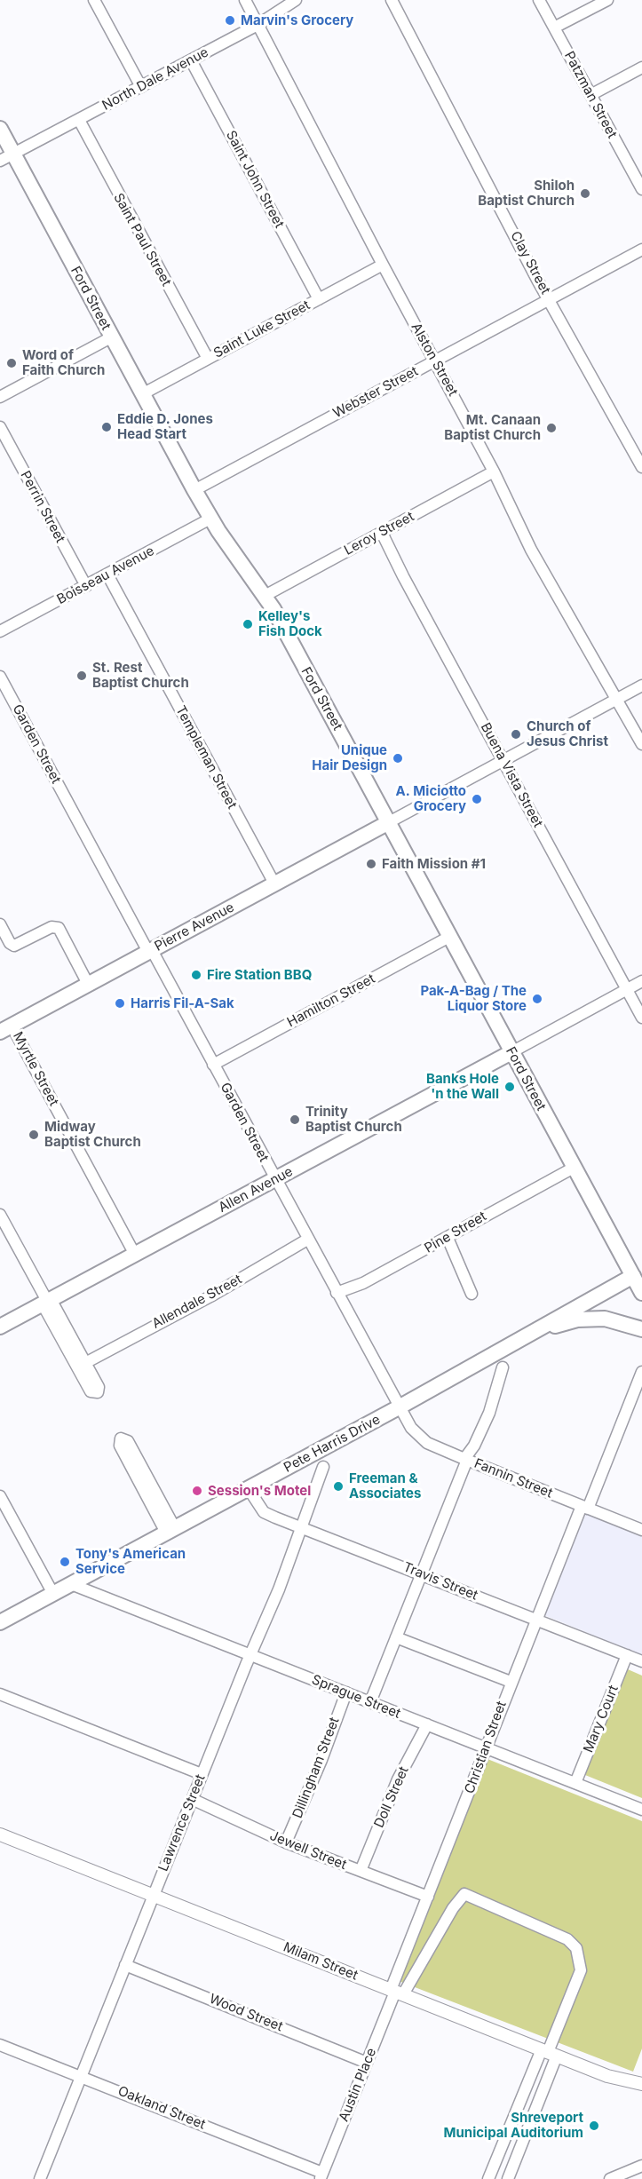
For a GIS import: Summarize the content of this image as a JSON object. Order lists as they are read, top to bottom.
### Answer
{
  "streets": {
    "main road": [
      "Ford Street",
      "Pierre Avenue",
      "Allen Avenue",
      "Pete Harris Drive"
    ],
    "street": [
      "North Dale Avenue",
      "Patzman Street",
      "Saint John Street",
      "Saint Paul Street",
      "Clay Street",
      "Saint Luke Street",
      "Alston Street",
      "Webster Street",
      "Perrin Street",
      "Leroy Street",
      "Boisseau Avenue",
      "Garden Street",
      "Templeman Street",
      "Buena Vista Street",
      "Hamilton Street",
      "Myrtle Street",
      "Pine Street",
      "Allendale Street",
      "Fannin Street",
      "Travis Street",
      "Sprague Street",
      "Mary Court",
      "Christian Street",
      "Dillingham Street",
      "Doll Street",
      "Lawrence Street",
      "Jewell Street",
      "Milam Street",
      "Wood Street",
      "Austin Place",
      "Oakland Street"
    ]
  },
  "crossings": [
    ["North Dale Avenue", "Saint John Street"],
    ["North Dale Avenue", "Saint Paul Street"],
    ["North Dale Avenue", "Ford Street"],
    ["North Dale Avenue", "Alston Street"],
    ["Saint John Street", "Saint Luke Street"],
    ["Saint Paul Street", "Saint Luke Street"],
    ["Clay Street", "Webster Street"],
    ["Ford Street", "Saint Luke Street"],
    ["Ford Street", "Webster Street"],
    ["Ford Street", "Leroy Street"],
    ["Ford Street", "Boisseau Avenue"],
    ["Ford Street", "Pierre Avenue"],
    ["Ford Street", "Hamilton Street"],
    ["Ford Street", "Allen Avenue"],
    ["Ford Street", "Pine Street"],
    ["Ford Street", "Pete Harris Drive"],
    ["Saint Luke Street", "Alston Street"],
    ["Alston Street", "Webster Street"],
    ["Alston Street", "Leroy Street"],
    ["Perrin Street", "Boisseau Avenue"],
    ["Leroy Street", "Buena Vista Street"],
    ["Boisseau Avenue", "Templeman Street"],
    ["Garden Street", "Pierre Avenue"],
    ["Garden Street", "Hamilton Street"],
    ["Garden Street", "Allen Avenue"],
    ["Garden Street", "Pine Street"],
    ["Garden Street", "Allendale Street"],
    ["Garden Street", "Pete Harris Drive"],
    ["Garden Street", "Fannin Street"],
    ["Templeman Street", "Pierre Avenue"],
    ["Pierre Avenue", "Myrtle Street"],
    ["Myrtle Street", "Allen Avenue"],
    ["Pete Harris Drive", "Fannin Street"],
    ["Pete Harris Drive", "Travis Street"],
    ["Pete Harris Drive", "Sprague Street"],
    ["Fannin Street", "Christian Street"],
    ["Travis Street", "Mary Court"],
    ["Travis Street", "Christian Street"],
    ["Travis Street", "Lawrence Street"],
    ["Sprague Street", "Mary Court"],
    ["Sprague Street", "Christian Street"],
    ["Sprague Street", "Dillingham Street"],
    ["Sprague Street", "Doll Street"],
    ["Sprague Street", "Lawrence Street"],
    ["Christian Street", "Jewell Street"],
    ["Christian Street", "Milam Street"],
    ["Christian Street", "Austin Place"],
    ["Dillingham Street", "Jewell Street"],
    ["Doll Street", "Jewell Street"],
    ["Lawrence Street", "Jewell Street"],
    ["Lawrence Street", "Milam Street"],
    ["Lawrence Street", "Wood Street"],
    ["Lawrence Street", "Oakland Street"],
    ["Milam Street", "Austin Place"],
    ["Wood Street", "Austin Place"],
    ["Austin Place", "Oakland Street"]
  ],
  "places": [
    "Marvin's Grocery",
    "Shiloh Baptist Church",
    "Word of Faith Church",
    "Eddie D. Jones Head Start",
    "Mt. Canaan Baptist Church",
    "Kelley's Fish Dock",
    "St. Rest Baptist Church",
    "Church of Jesus Christ",
    "Unique Hair Design",
    "A. Miciotto Grocery",
    "Faith Mission #1",
    "Fire Station BBQ",
    "Pak-A-Bag / The Liquor Store",
    "Harris Fil-A-Sak",
    "Banks Hole 'n the Wall",
    "Trinity Baptist Church",
    "Midway Baptist Church",
    "Freeman & Associates",
    "Session's Motel",
    "Tony's American Service",
    "Shreveport Municipal Auditorium"
  ]
}
